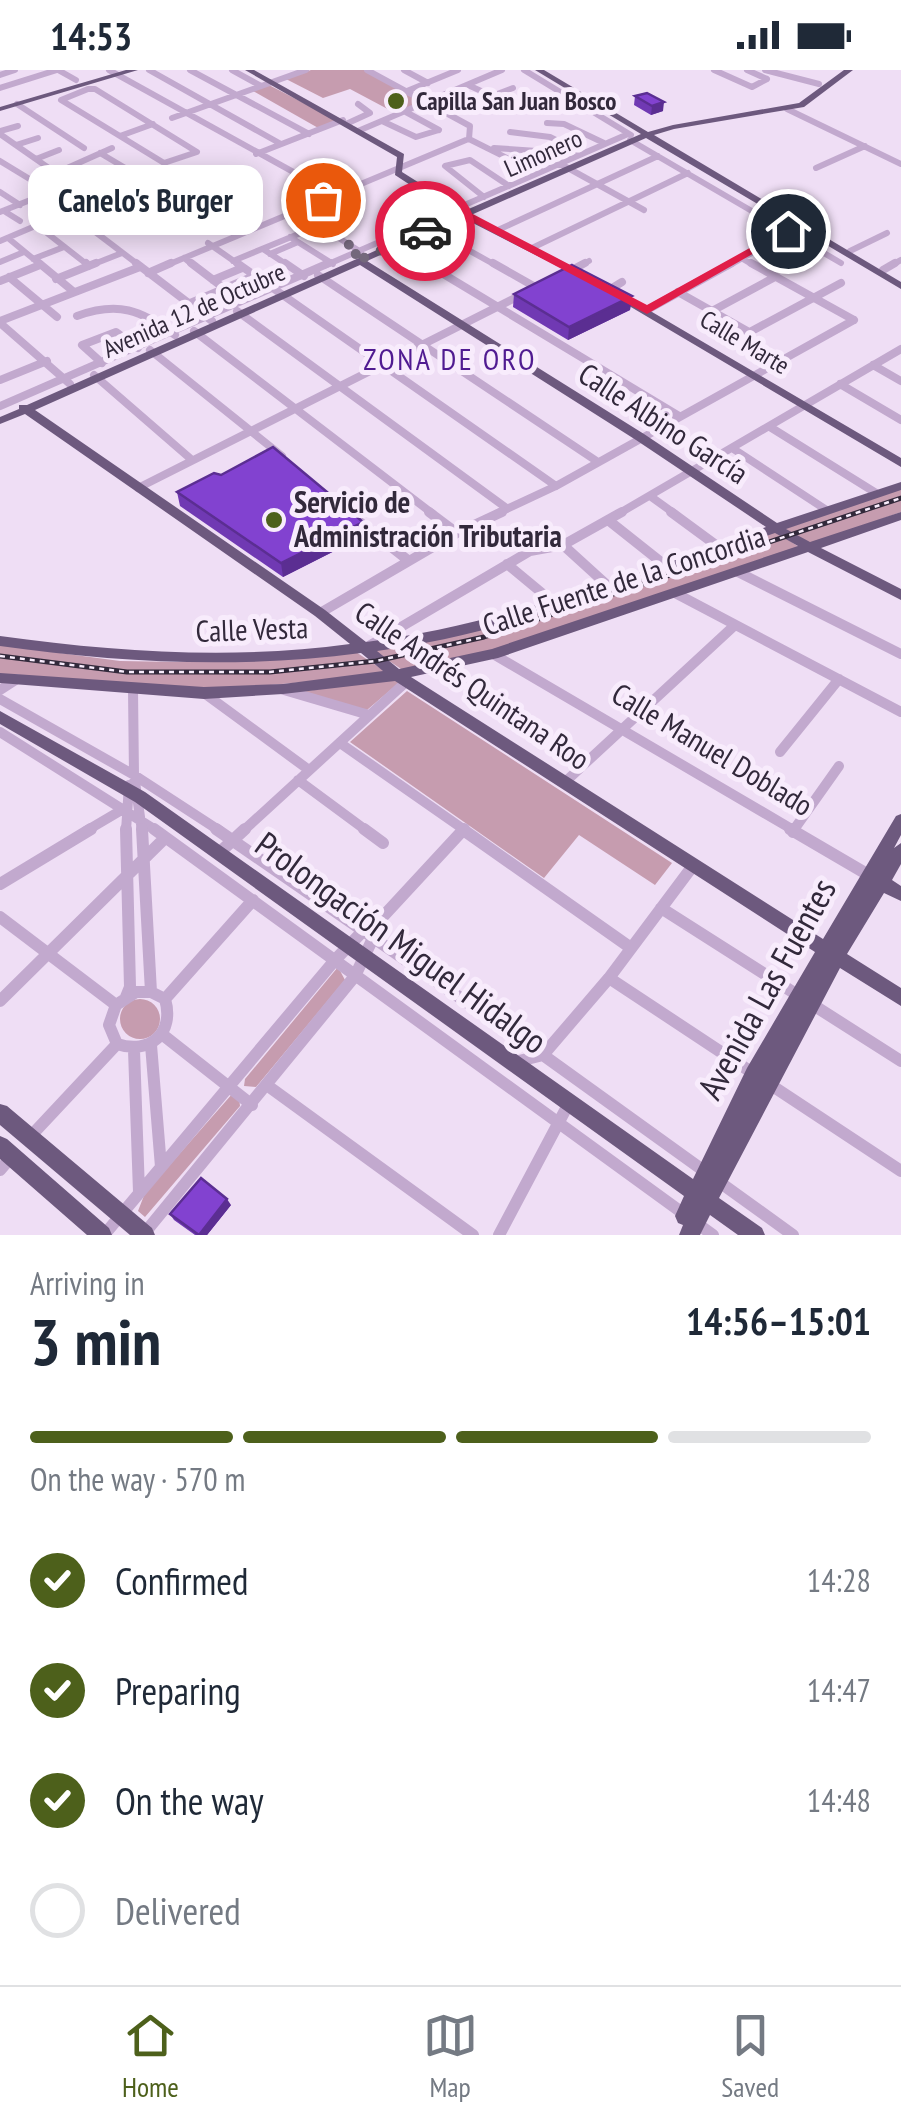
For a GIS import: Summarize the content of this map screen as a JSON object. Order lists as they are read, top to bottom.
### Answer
{
  "streets": {
    "main road": [
      "Avenida 12 de Octubre",
      "Calle Marte",
      "Calle Albino García",
      "Calle Fuente de la Concordia",
      "Calle Vesta",
      "Calle Andrés Quintana Roo",
      "Calle Manuel Doblado",
      "Prolongación Miguel Hidalgo",
      "Avenida Las Fuentes"
    ]
  },
  "crossings": [
    ["Avenida 12 de Octubre", "Calle Marte"],
    ["Avenida 12 de Octubre", "Calle Albino García"],
    ["Avenida 12 de Octubre", "Calle Andrés Quintana Roo"],
    ["Calle Albino García", "Calle Fuente de la Concordia"],
    ["Calle Albino García", "Calle Vesta"],
    ["Calle Fuente de la Concordia", "Calle Andrés Quintana Roo"],
    ["Calle Fuente de la Concordia", "Calle Manuel Doblado"],
    ["Calle Vesta", "Calle Andrés Quintana Roo"],
    ["Calle Andrés Quintana Roo", "Avenida Las Fuentes"],
    ["Calle Manuel Doblado", "Avenida Las Fuentes"],
    ["Prolongación Miguel Hidalgo", "Avenida Las Fuentes"]
  ],
  "districts": ["ZONA DE ORO"],
  "places": ["Capilla San Juan Bosco", "Canelo's Burger", "Servicio de Administración Tributaria"],
  "page": {
    "status": "14:53",
    "bubble": "Canelo's Burger",
    "heading": ["3 min", "Arriving in", "14:56–15:01"],
    "bar": "On the way · 570 m",
    "list": [
      ["Confirmed", "14:28"],
      ["Preparing", "14:47"],
      ["On the way", "14:48"],
      "Delivered"
    ],
    "tabs": ["Home", "Map", "Saved"]
  }
}
